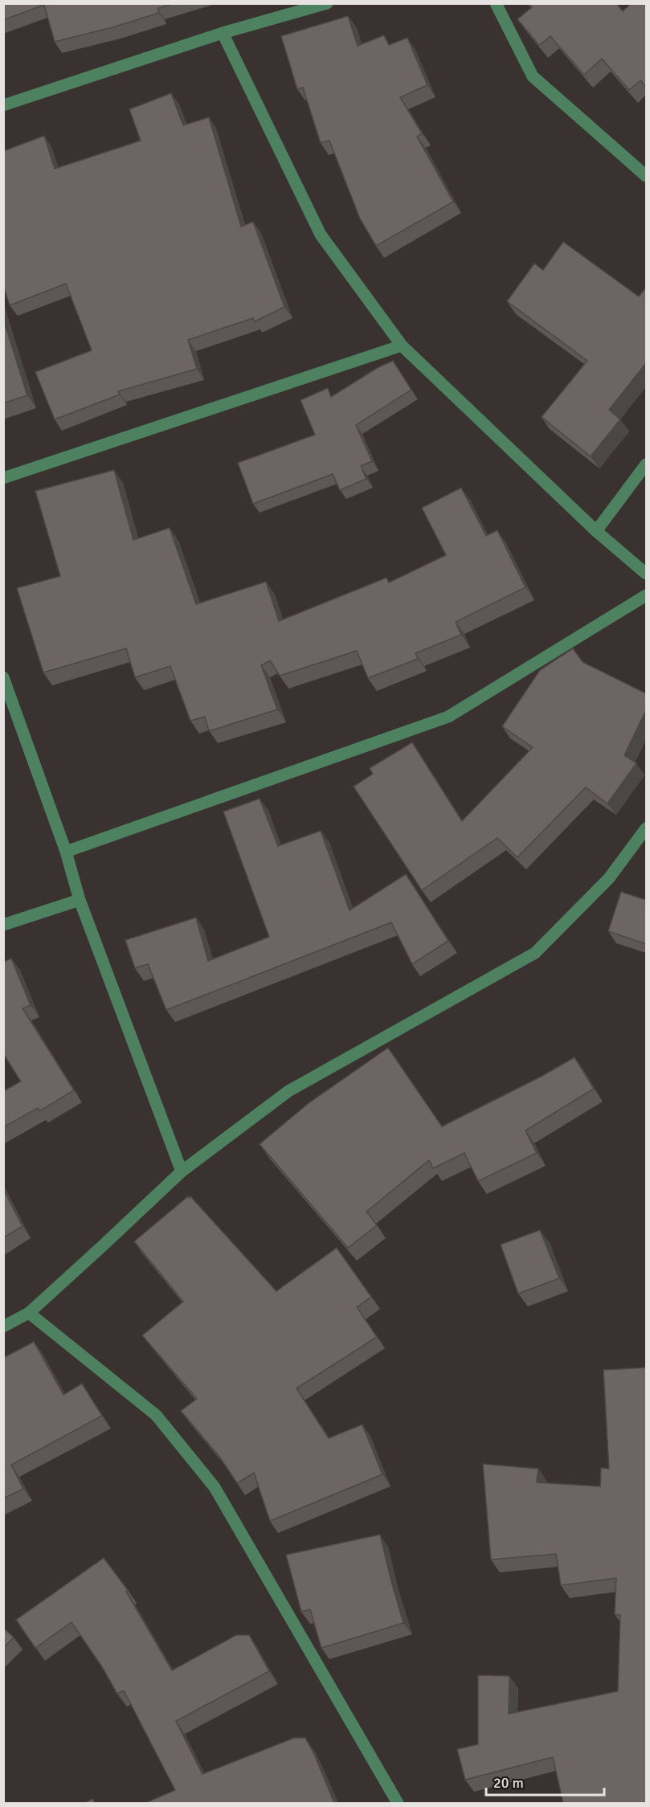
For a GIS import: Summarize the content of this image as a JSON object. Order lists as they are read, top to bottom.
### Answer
{
  "scale_bar": "20 m"
}
